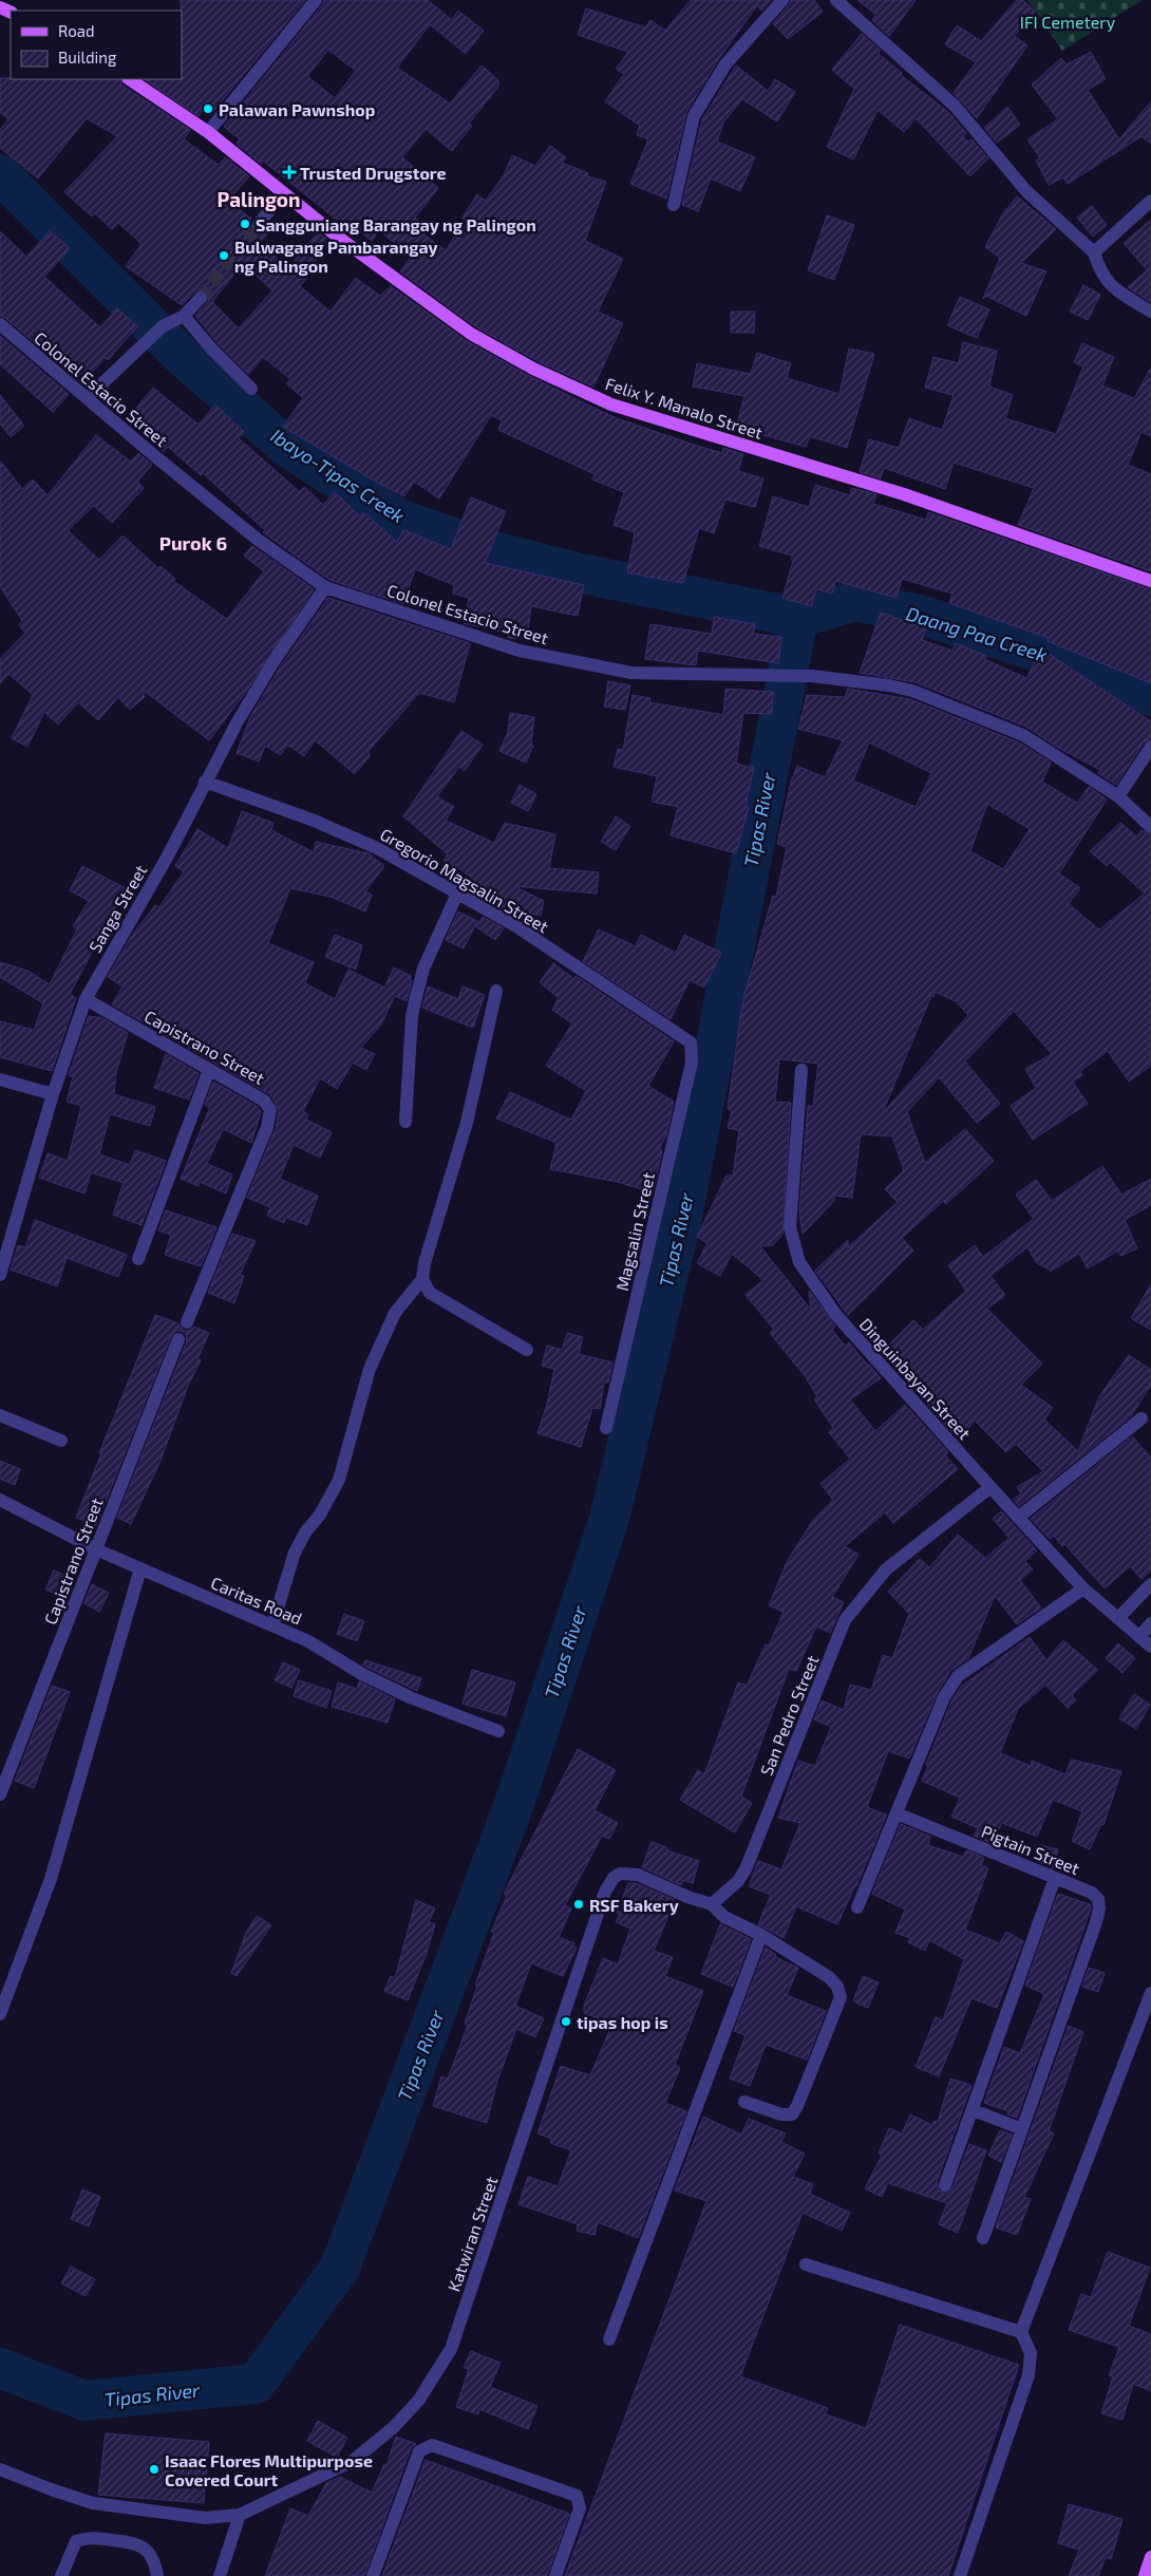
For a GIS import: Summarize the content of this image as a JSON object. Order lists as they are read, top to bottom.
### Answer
{
  "streets": {
    "main road": ["Felix Y. Manalo Street"],
    "street": [
      "Colonel Estacio Street",
      "Gregorio Magsalin Street",
      "Sanga Street",
      "Capistrano Street",
      "Magsalin Street",
      "Dinguinbayan Street",
      "Caritas Road",
      "San Pedro Street",
      "Pigtain Street",
      "Katwiran Street"
    ]
  },
  "crossings": [
    ["Colonel Estacio Street", "Sanga Street"],
    ["Gregorio Magsalin Street", "Sanga Street"],
    ["Gregorio Magsalin Street", "Magsalin Street"],
    ["Sanga Street", "Capistrano Street"],
    ["Capistrano Street", "Caritas Road"],
    ["Dinguinbayan Street", "San Pedro Street"],
    ["San Pedro Street", "Katwiran Street"]
  ],
  "districts": ["Palingon", "Purok 6"],
  "water": ["Ibayo-Tipas Creek", "Daang Paa Creek", "Tipas River"],
  "parks": ["IFI Cemetery"],
  "places": {
    "other": [
      "Palawan Pawnshop",
      "Sangguniang Barangay ng Palingon",
      "Bulwagang Pambarangay ng Palingon",
      "RSF Bakery",
      "tipas hop is",
      "Isaac Flores Multipurpose Covered Court"
    ],
    "health": ["Trusted Drugstore"]
  },
  "legend": ["Road", "Building"]
}
